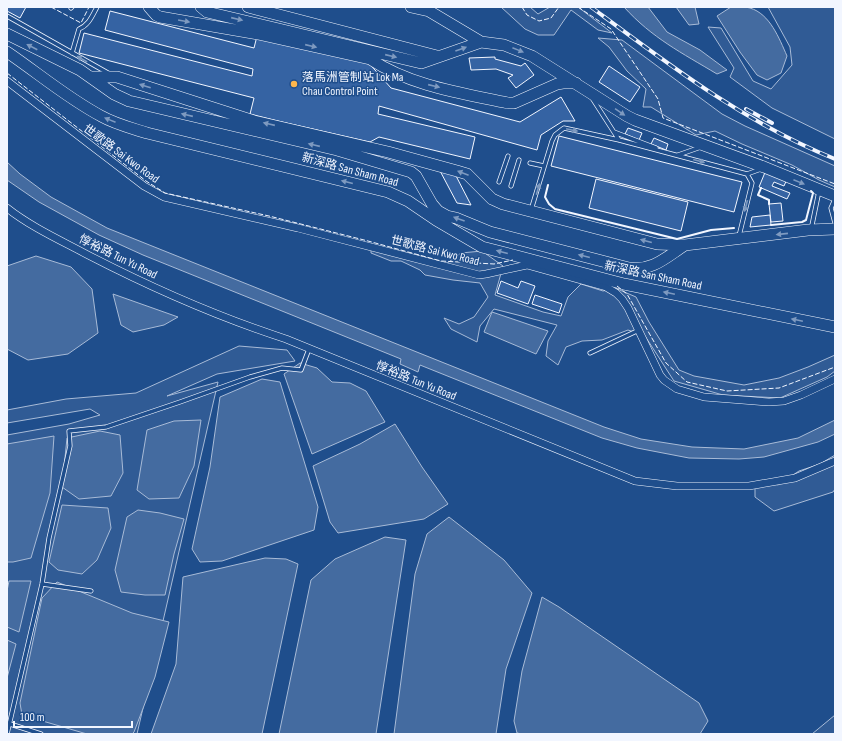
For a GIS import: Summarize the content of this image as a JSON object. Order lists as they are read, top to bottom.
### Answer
{
  "streets": {
    "main road": ["新深路 San Sham Road"],
    "street": ["世歌路 Sai Kwo Road", "惇裕路 Tun Yu Road"]
  },
  "places": ["落馬洲管制站 Lok Ma Chau Control Point"],
  "scale_bar": "100 m"
}
